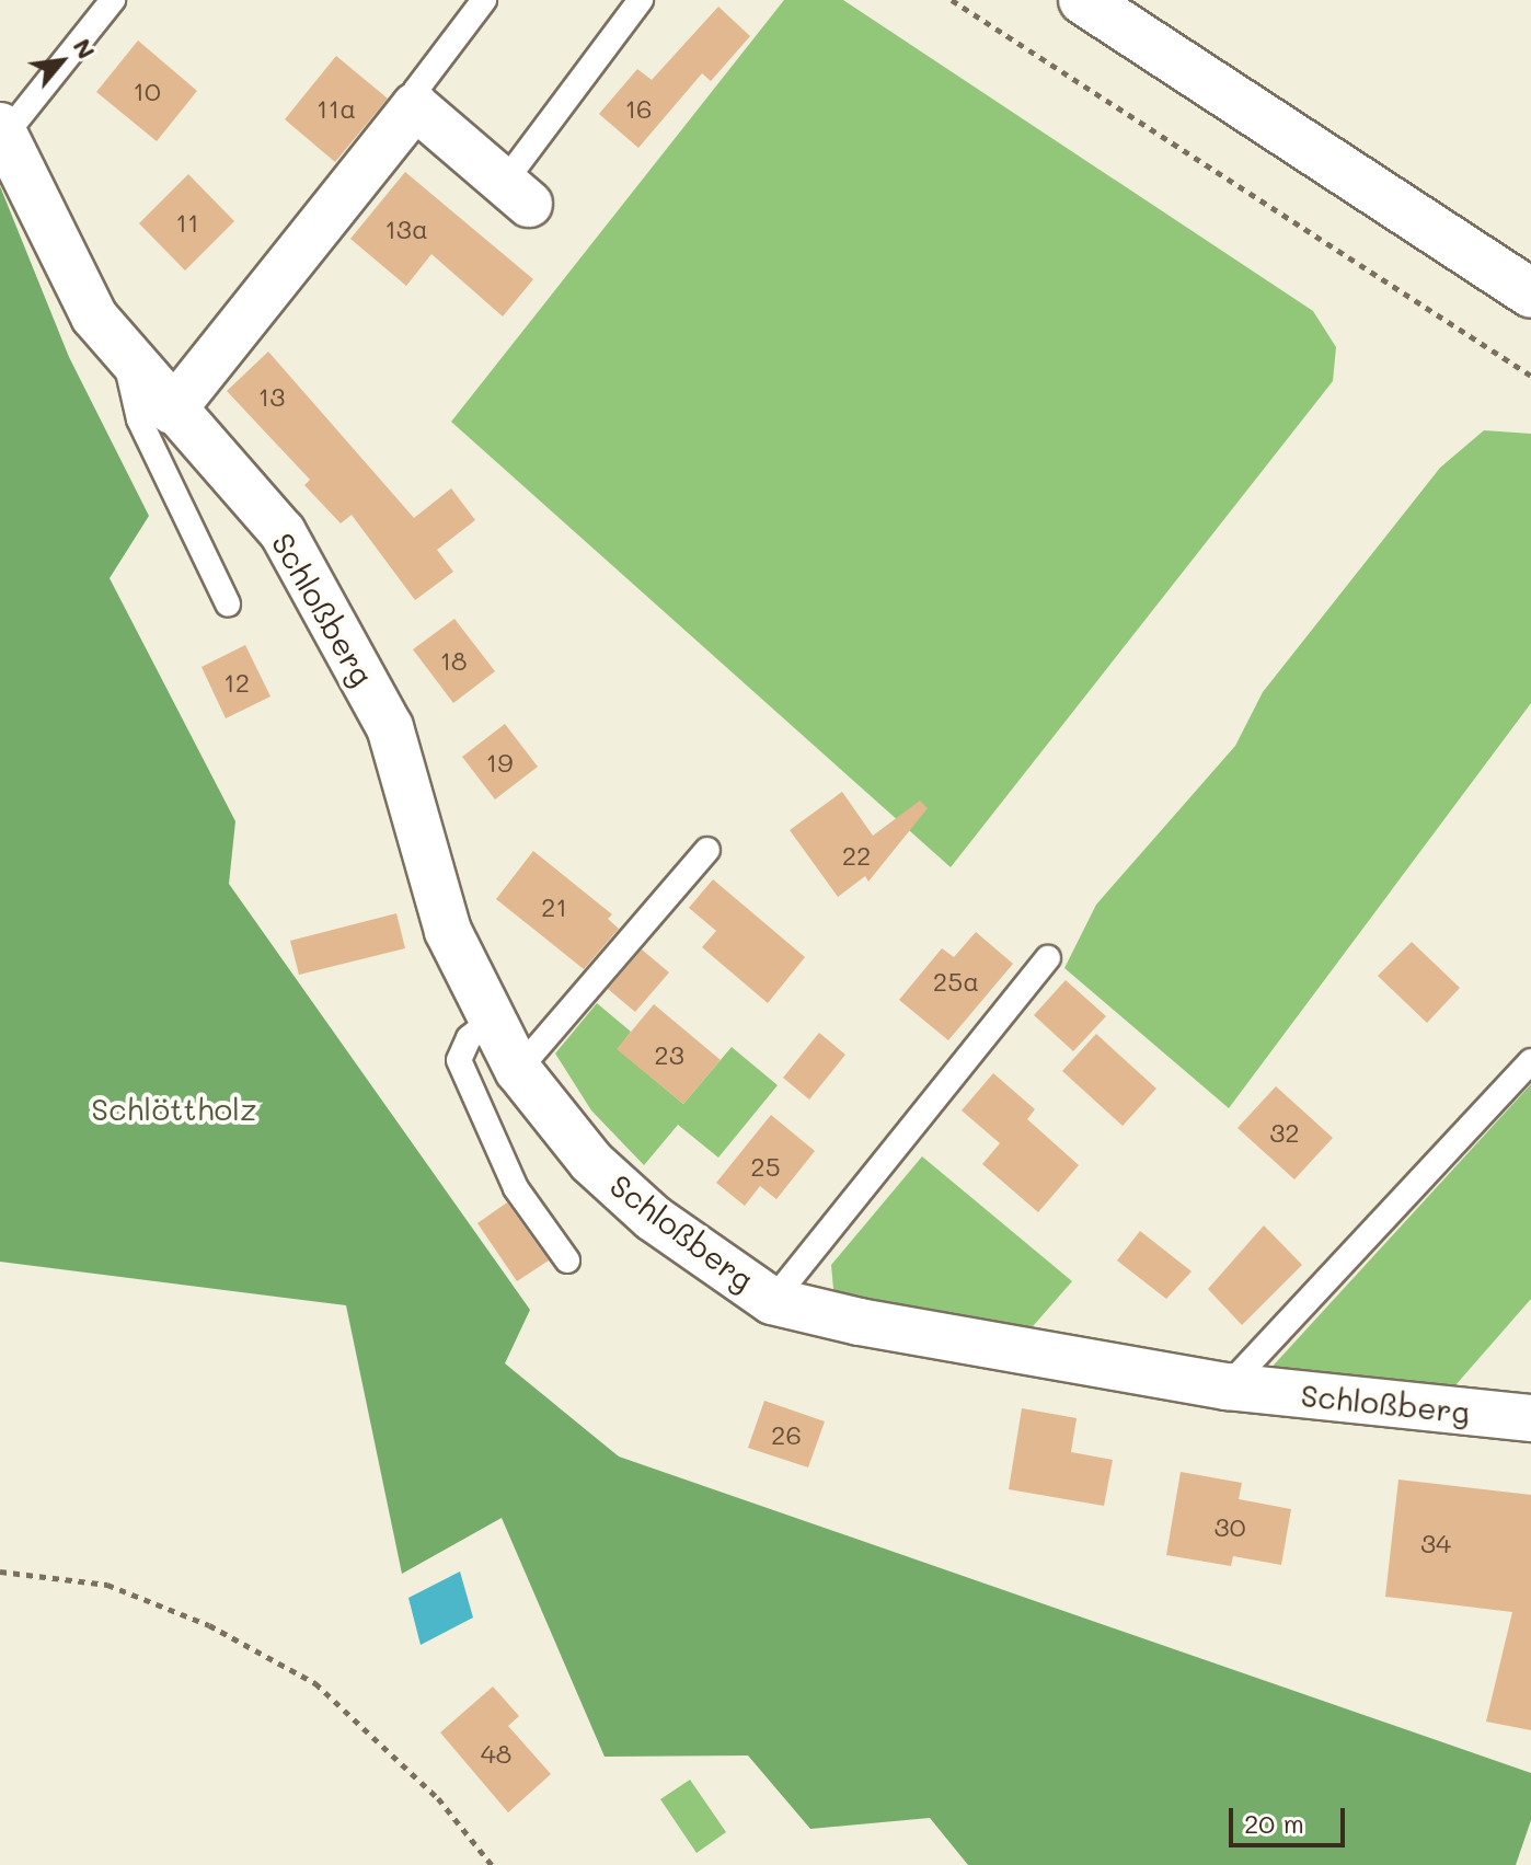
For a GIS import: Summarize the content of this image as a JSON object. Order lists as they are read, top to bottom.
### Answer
{
  "streets": {
    "street": ["Schloßberg"]
  },
  "parks": ["Schlöttholz"],
  "house_numbers": [
    "10",
    "11a",
    "16",
    "11",
    "13a",
    "13",
    "18",
    "12",
    "19",
    "22",
    "21",
    "25a",
    "23",
    "32",
    "25",
    "26",
    "30",
    "34",
    "48"
  ],
  "scale_bar": "20 m",
  "north": "top right"
}
